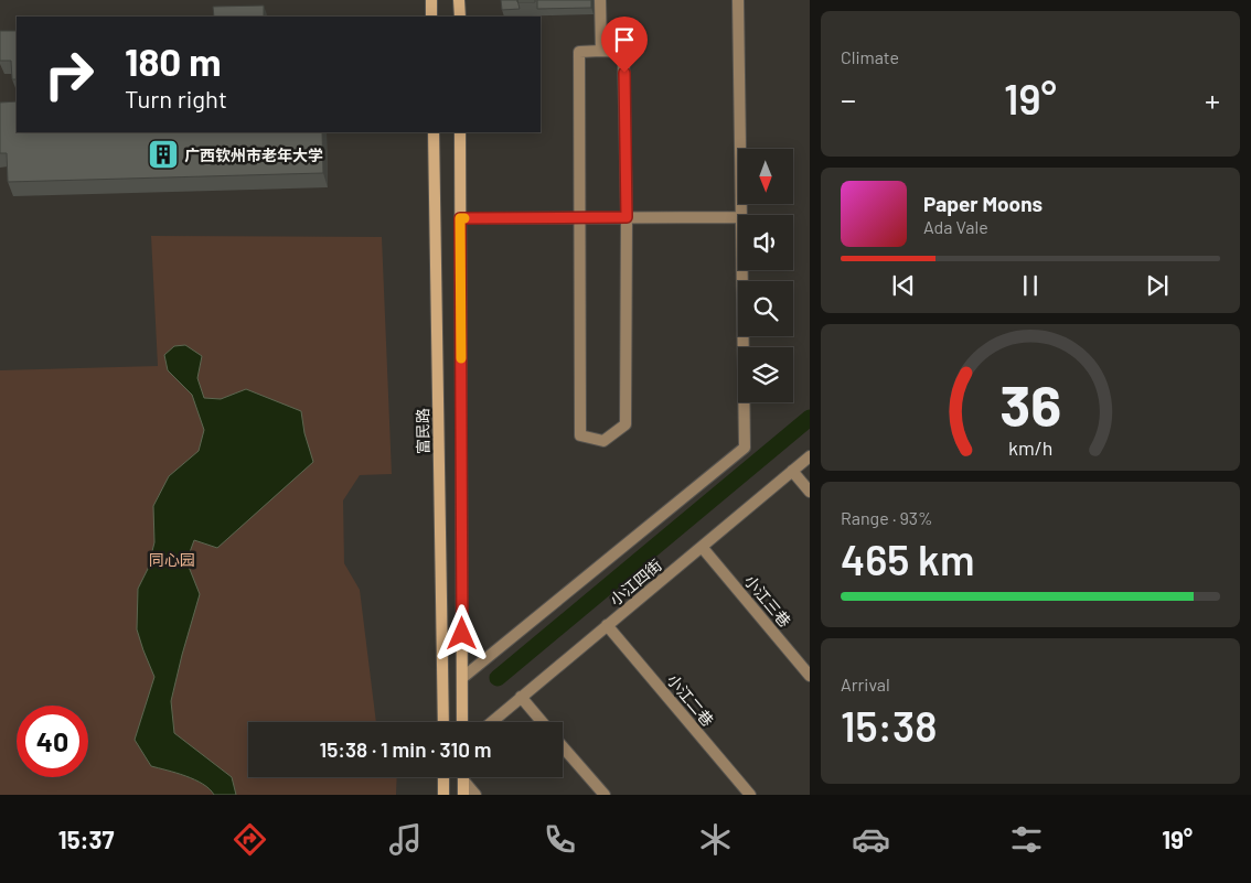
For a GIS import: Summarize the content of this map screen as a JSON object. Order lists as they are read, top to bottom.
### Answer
{
  "streets": {
    "street": [
      "富民路",
      "小江四街",
      "小江三巷",
      "小江二巷"
    ]
  },
  "crossings": [
    ["小江四街", "小江三巷"],
    ["小江四街", "小江二巷"]
  ],
  "parks": ["同心园"],
  "places": {
    "building": ["广西钦州市老年大学"]
  },
  "north": "bottom",
  "page": {
    "tile": [
      "Climate",
      ["Range · 93%", "465 km"],
      ["Arrival", "15:38"]
    ],
    "turn": ["180 m", "Turn right"],
    "heat": ["−", "19°", "+"],
    "song": ["Paper Moons", "Ada Vale"],
    "limit": "40",
    "trip": "15:38 · 1 min · 310 m",
    "tabs": ["15:37", "19°"],
    "gauge": ["36", "km/h"]
  }
}
